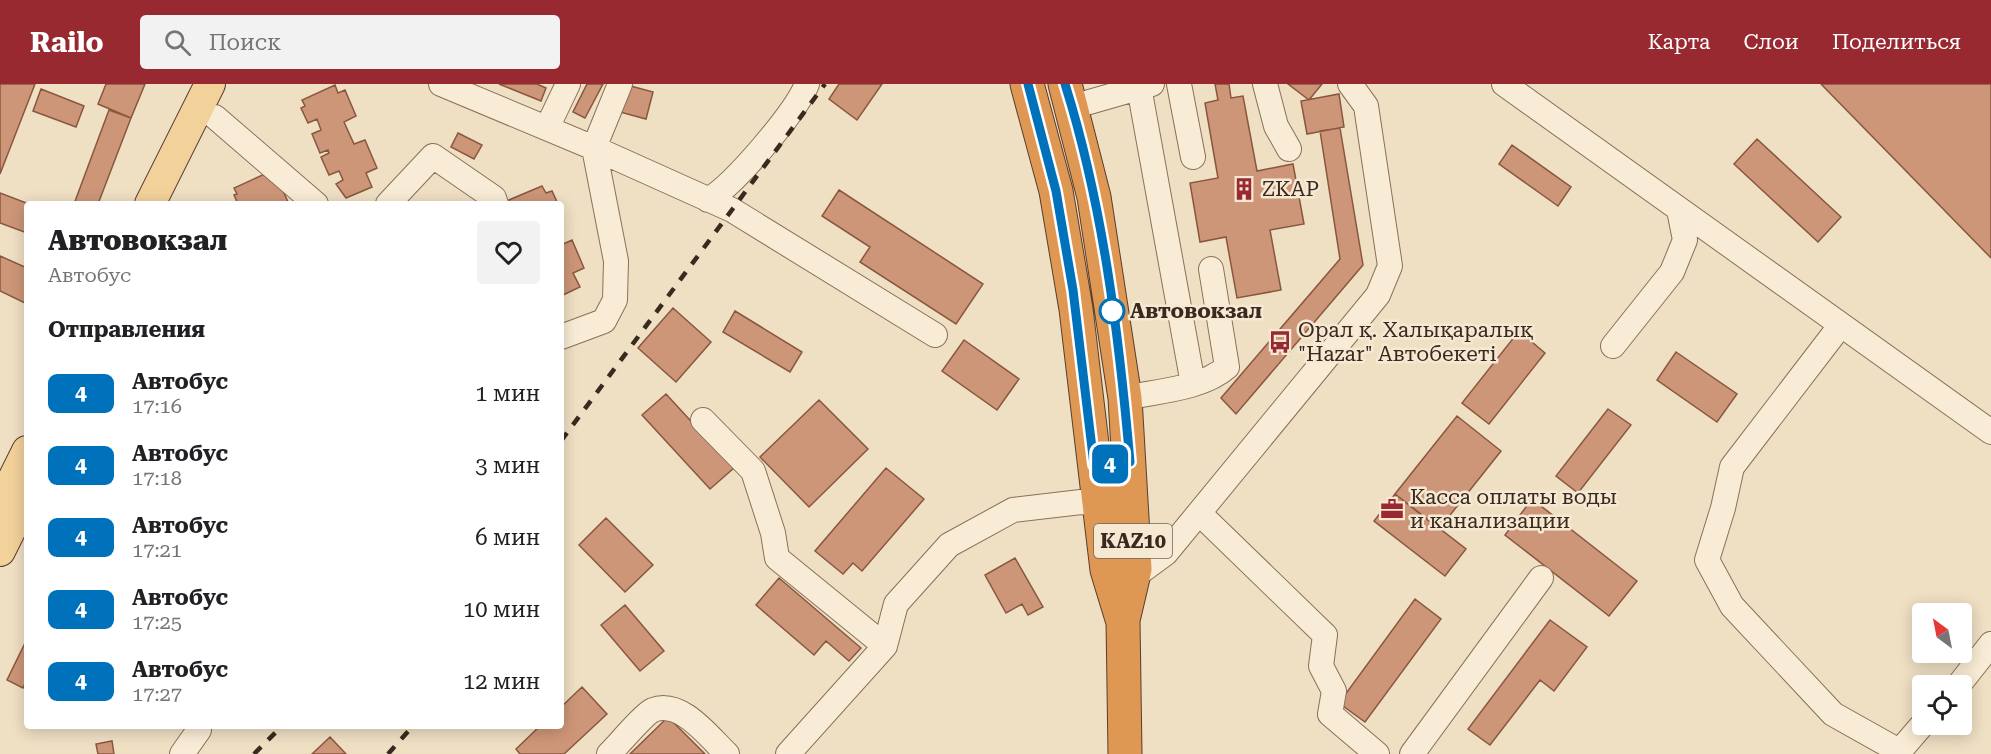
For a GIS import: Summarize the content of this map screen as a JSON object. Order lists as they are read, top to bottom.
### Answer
{
  "streets": {
    "highway": ["KAZ10"]
  },
  "places": {
    "building": ["ZKAP"],
    "other": ["Автовокзал"],
    "bus stop": ["Орал қ. Халықаралық \"Hazar\" Автобекеті"],
    "office": ["Касса оплаты воды и канализации"]
  },
  "lines": ["bus line 4"],
  "north": "top left",
  "page": {
    "header": "Railo",
    "search": "Поиск",
    "nav": ["Карта", "Слои", "Поделиться"],
    "on_map": "4",
    "heading": [
      ["Автовокзал", "Автобус"],
      "Отправления"
    ],
    "list": [
      {
        "mark": "4",
        "name": "Автобус",
        "note": "17:16",
        "value": "1 мин"
      },
      {
        "mark": "4",
        "name": "Автобус",
        "note": "17:18",
        "value": "3 мин"
      },
      {
        "mark": "4",
        "name": "Автобус",
        "note": "17:21",
        "value": "6 мин"
      },
      {
        "mark": "4",
        "name": "Автобус",
        "note": "17:25",
        "value": "10 мин"
      },
      {
        "mark": "4",
        "name": "Автобус",
        "note": "17:27",
        "value": "12 мин"
      }
    ]
  }
}
